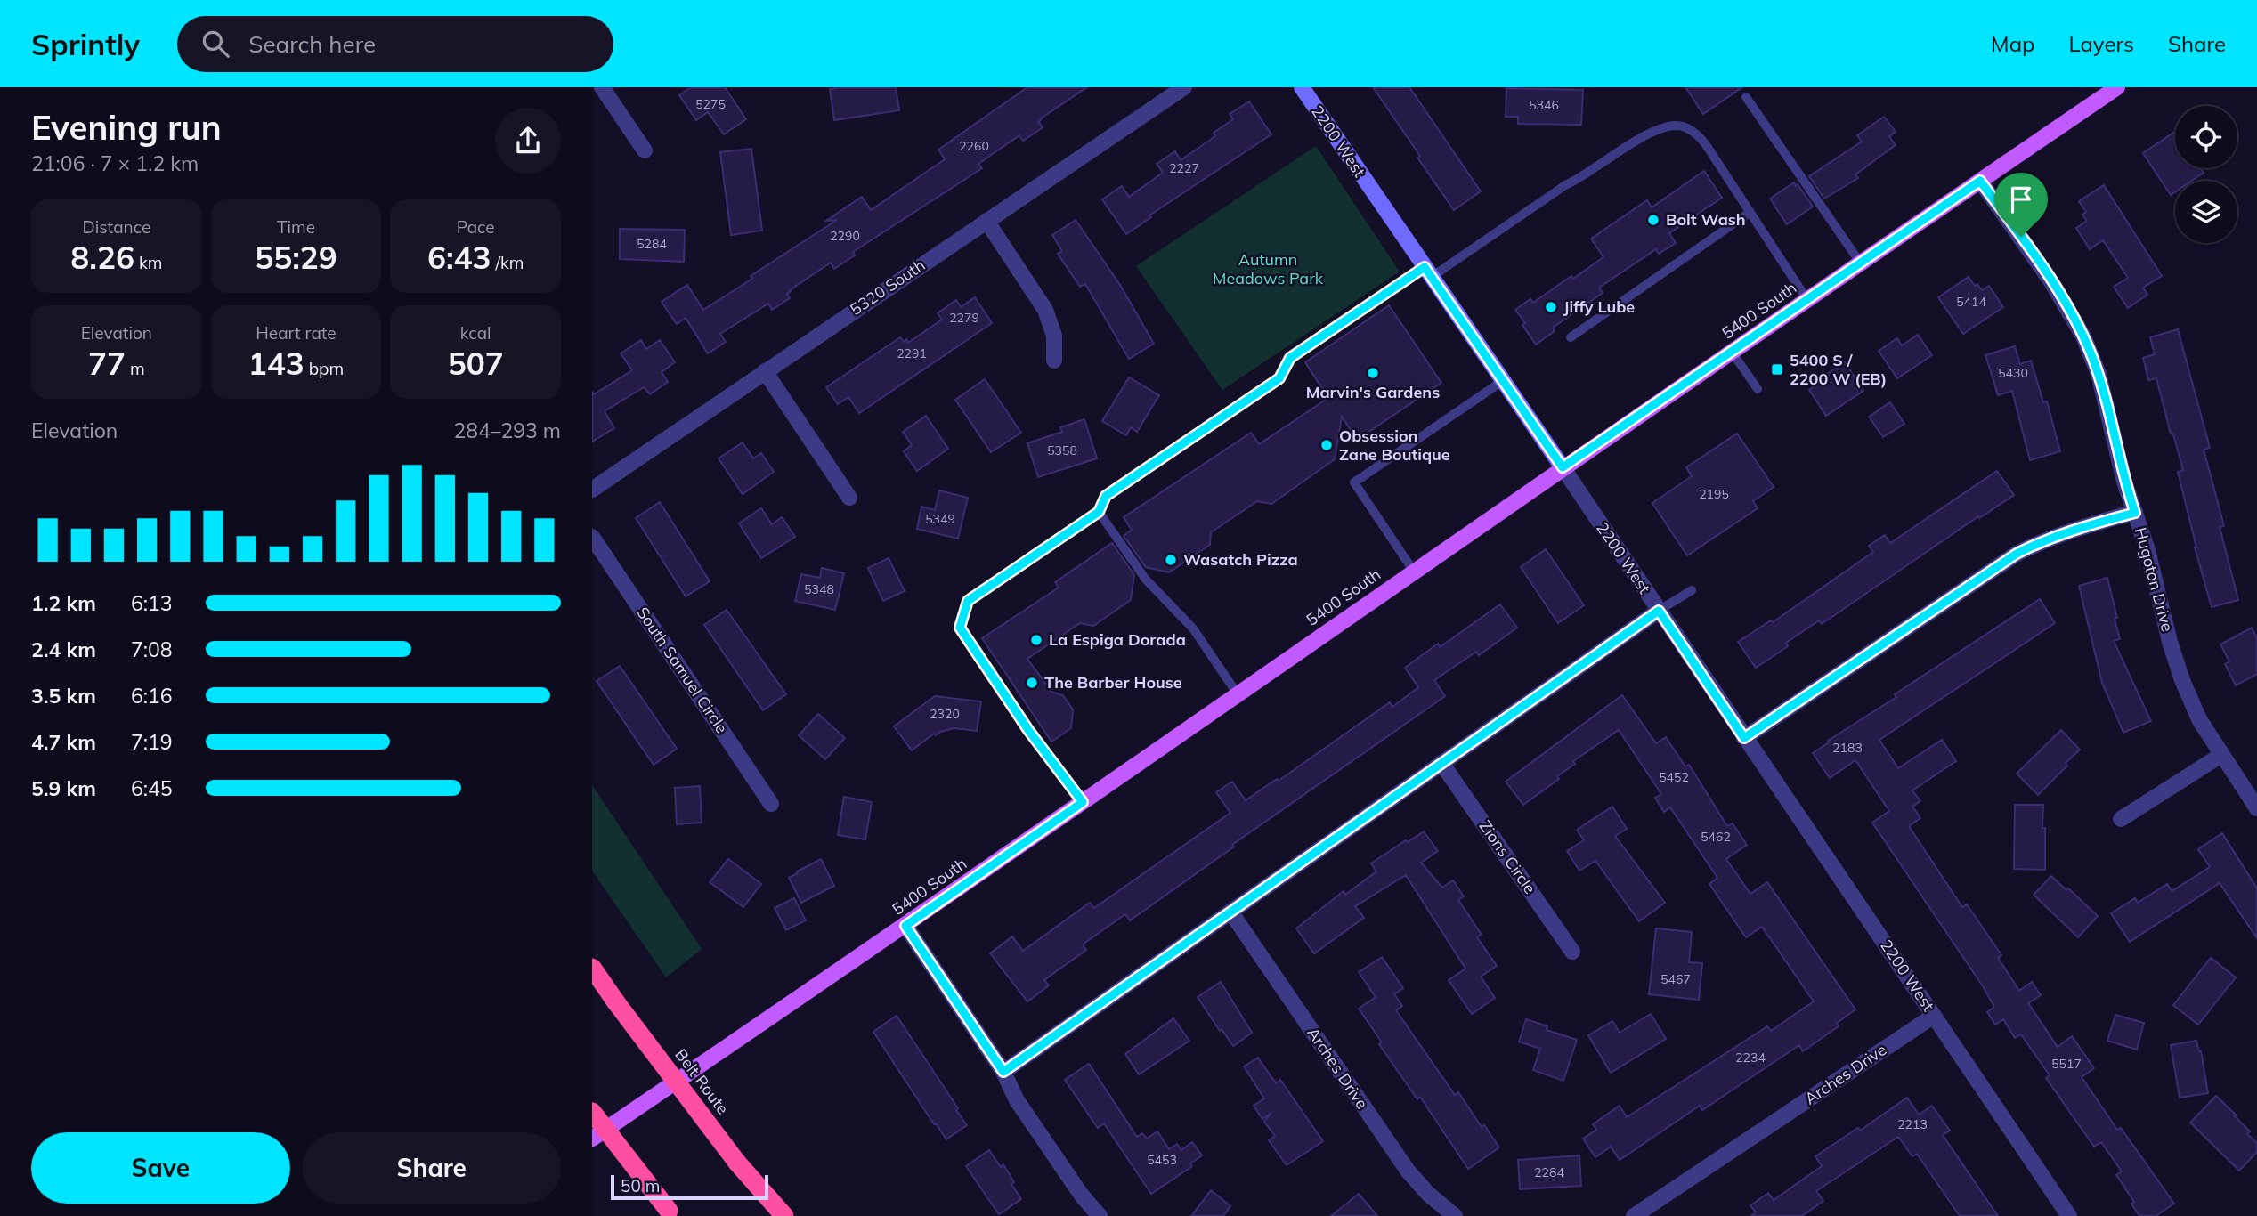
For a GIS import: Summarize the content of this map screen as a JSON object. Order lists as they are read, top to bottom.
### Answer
{
  "streets": {
    "highway": ["Belt Route"],
    "main road": ["5400 South"],
    "street": [
      "2200 West",
      "5320 South",
      "Hugoton Drive",
      "South Samuel Circle",
      "Zions Circle",
      "Arches Drive"
    ]
  },
  "crossings": [
    ["2200 West", "5400 South"],
    ["2200 West", "Arches Drive"],
    ["5400 South", "Hugoton Drive"]
  ],
  "parks": ["Autumn Meadows Park"],
  "places": {
    "other": [
      "Bolt Wash",
      "Jiffy Lube",
      "Marvin's Gardens",
      "Obsession Zane Boutique",
      "Wasatch Pizza",
      "La Espiga Dorada",
      "The Barber House"
    ],
    "transit": ["5400 S / 2200 W (EB)"]
  },
  "house_numbers": [
    "5275",
    "5346",
    "2260",
    "2227",
    "2290",
    "5284",
    "5414",
    "2279",
    "2291",
    "5430",
    "5358",
    "2195",
    "5349",
    "5348",
    "2320",
    "2183",
    "5452",
    "5462",
    "5467",
    "2234",
    "5517",
    "2213",
    "5453",
    "2284"
  ],
  "scale_bar": "50 m",
  "page": {
    "header": "Sprintly",
    "search": "Search here",
    "nav": ["Map", "Layers", "Share"],
    "heading": ["Evening run", "21:06 · 7 × 1.2 km"],
    "stats": [
      ["Distance", "8.26 km"],
      ["Time", "55:29"],
      ["Pace", "6:43 /km"],
      ["Elevation", "77 m"],
      ["Heart rate", "143 bpm"],
      ["kcal", "507"]
    ],
    "chart": ["Elevation", "284–293 m"],
    "list": [
      {
        "name": "1.2 km",
        "note": "6:13"
      },
      {
        "name": "2.4 km",
        "note": "7:08"
      },
      {
        "name": "3.5 km",
        "note": "6:16"
      },
      {
        "name": "4.7 km",
        "note": "7:19"
      },
      {
        "name": "5.9 km",
        "note": "6:45"
      }
    ],
    "buttons": ["Save", "Share"],
    "scale": "50 m"
  }
}
